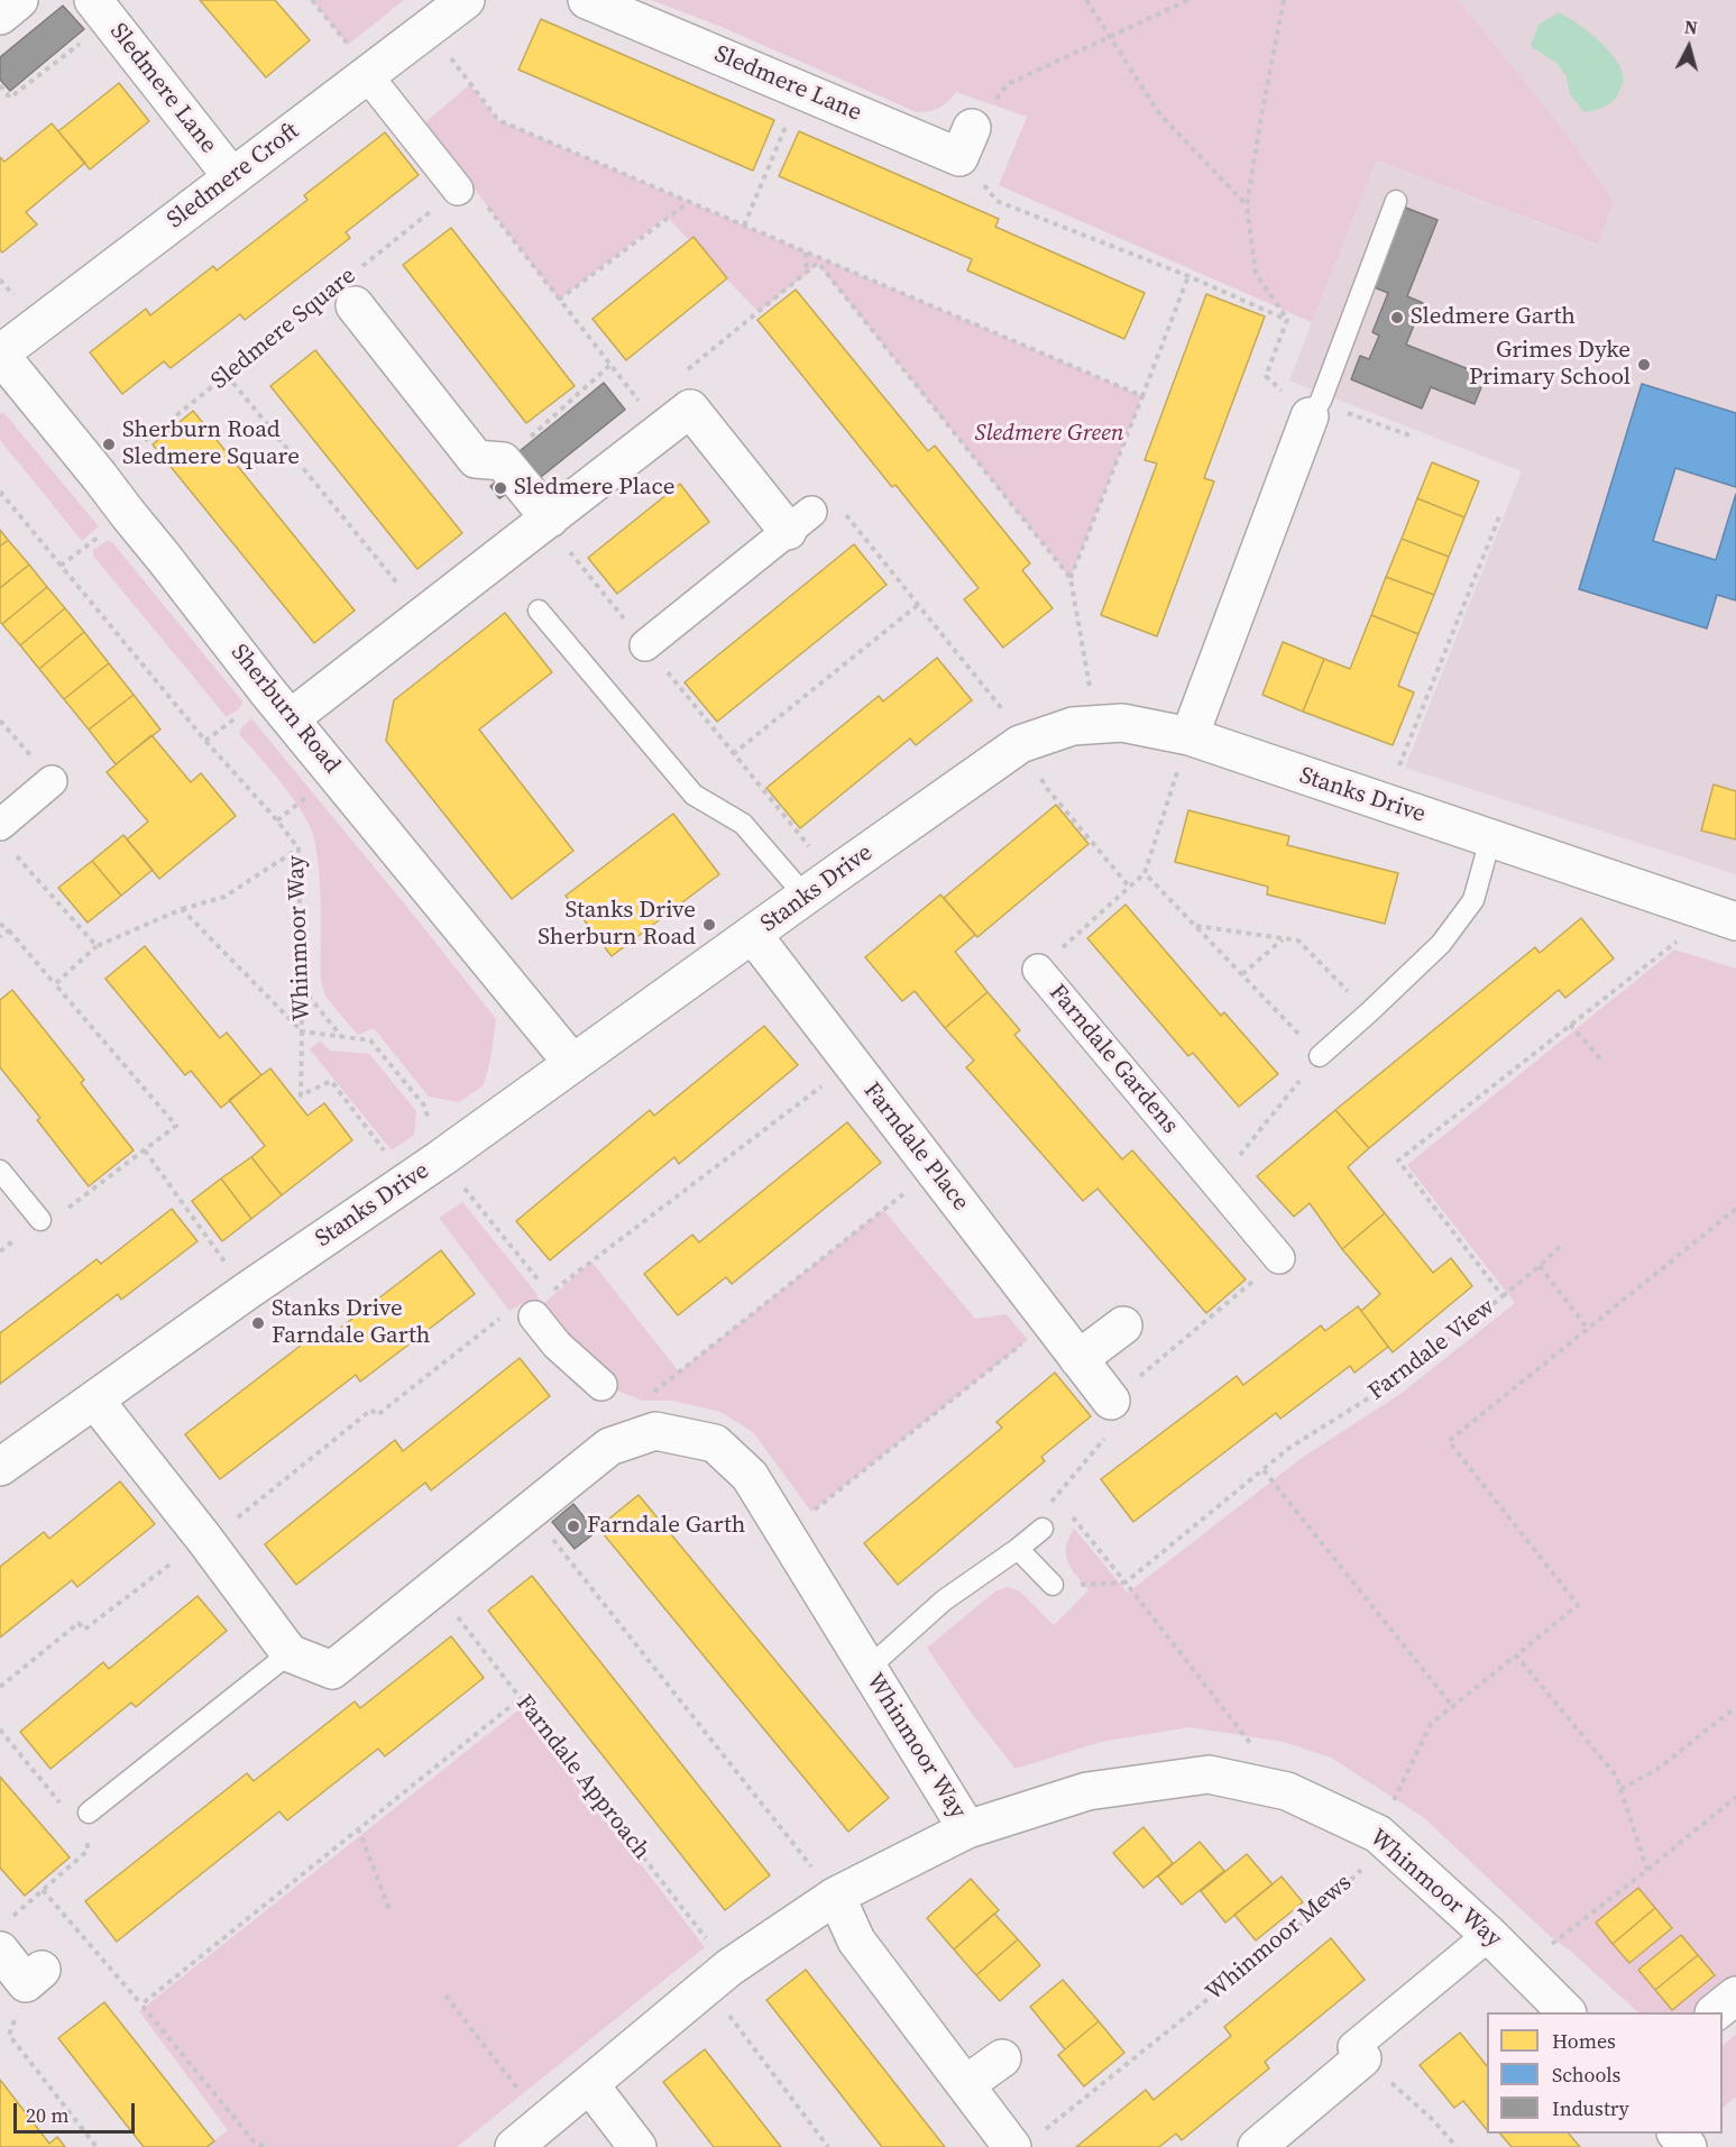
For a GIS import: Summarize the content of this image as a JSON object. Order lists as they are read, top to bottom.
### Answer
{
  "streets": {
    "street": [
      "Sledmere Lane",
      "Sledmere Croft",
      "Sledmere Square",
      "Sherburn Road",
      "Stanks Drive",
      "Whinmoor Way",
      "Farndale Gardens",
      "Farndale Place"
    ],
    "path": ["Farndale View", "Farndale Approach", "Whinmoor Mews"]
  },
  "crossings": [
    ["Sledmere Lane", "Sledmere Croft"],
    ["Sledmere Croft", "Sherburn Road"],
    ["Sledmere Square", "Sherburn Road"],
    ["Sherburn Road", "Stanks Drive"],
    ["Stanks Drive", "Whinmoor Way"],
    ["Stanks Drive", "Farndale Place"],
    ["Stanks Drive", "Farndale View"],
    ["Whinmoor Way", "Whinmoor Mews"]
  ],
  "parks": ["Sledmere Green"],
  "places": [
    "Sledmere Garth",
    "Grimes Dyke Primary School",
    "Sherburn Road Sledmere Square",
    "Sledmere Place",
    "Stanks Drive Sherburn Road",
    "Stanks Drive Farndale Garth",
    "Farndale Garth"
  ],
  "legend": ["Homes", "Schools", "Industry"],
  "scale_bar": "20 m",
  "north": "top"
}
